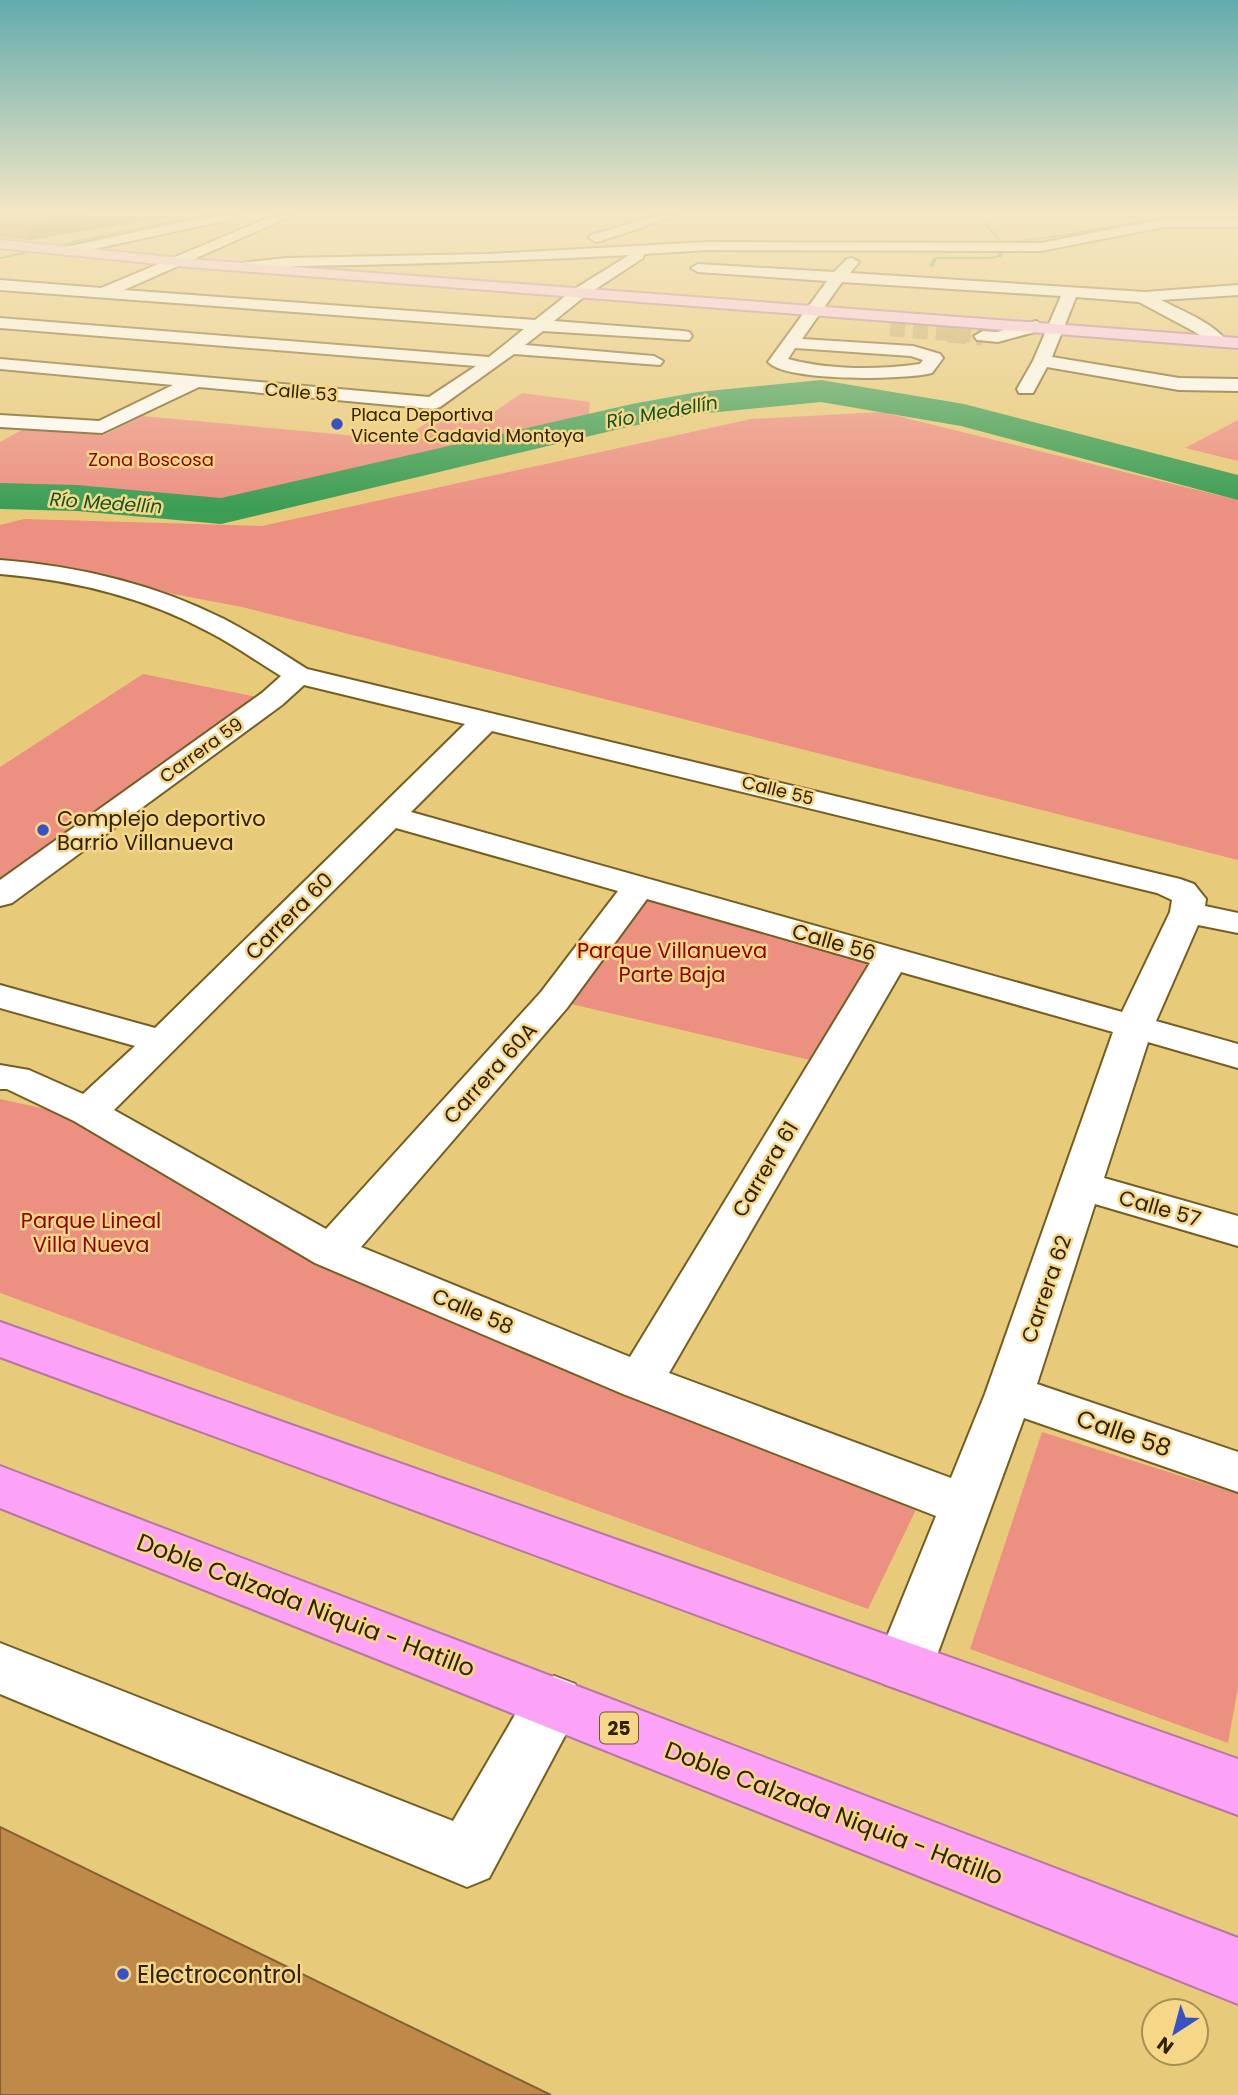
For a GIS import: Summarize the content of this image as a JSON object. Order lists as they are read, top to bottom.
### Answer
{
  "streets": {
    "highway": ["Doble Calzada Niquia - Hatillo", "25"],
    "street": [
      "Calle 53",
      "Carrera 59",
      "Calle 55",
      "Carrera 60",
      "Calle 56",
      "Carrera 60A",
      "Carrera 61",
      "Calle 57",
      "Carrera 62",
      "Calle 58"
    ]
  },
  "crossings": [
    ["Carrera 59", "Calle 55"],
    ["Calle 55", "Carrera 60"],
    ["Calle 55", "Carrera 62"],
    ["Carrera 60", "Calle 56"],
    ["Carrera 60", "Calle 58"],
    ["Calle 56", "Carrera 60A"],
    ["Calle 56", "Carrera 61"],
    ["Calle 56", "Carrera 62"],
    ["Carrera 60A", "Calle 58"],
    ["Carrera 61", "Calle 58"],
    ["Calle 57", "Carrera 62"],
    ["Carrera 62", "Calle 58"]
  ],
  "water": ["Río Medellín"],
  "parks": ["Zona Boscosa", "Parque Villanueva Parte Baja", "Parque Lineal Villa Nueva"],
  "places": ["Placa Deportiva Vicente Cadavid Montoya", "Complejo deportivo Barrio Villanueva", "Electrocontrol"],
  "north": "bottom left"
}
